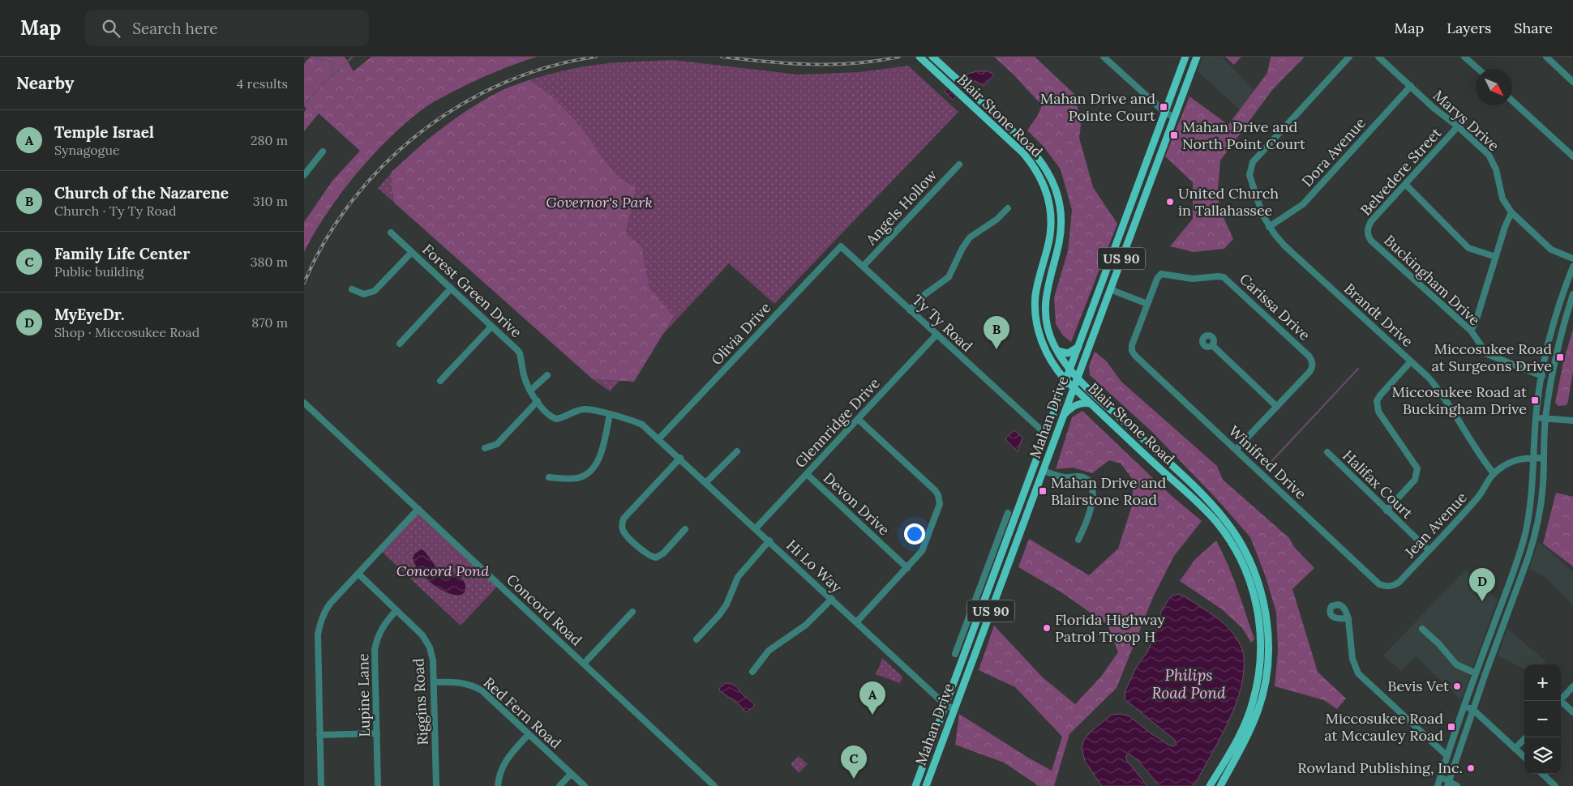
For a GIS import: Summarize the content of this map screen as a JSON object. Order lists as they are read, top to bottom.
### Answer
{
  "streets": {
    "main road": ["Blair Stone Road", "US 90", "Mahan Drive"],
    "street": [
      "Marys Drive",
      "Dora Avenue",
      "Belvedere Street",
      "Angels Hollow",
      "Buckingham Drive",
      "Forest Green Drive",
      "Carissa Drive",
      "Brandt Drive",
      "Ty Ty Road",
      "Olivia Drive",
      "Glennridge Drive",
      "Winifred Drive",
      "Halifax Court",
      "Devon Drive",
      "Jean Avenue",
      "Hi Lo Way",
      "Concord Road",
      "Lupine Lane",
      "Riggins Road",
      "Red Fern Road"
    ]
  },
  "crossings": [
    ["Blair Stone Road", "Mahan Drive"],
    ["Marys Drive", "Dora Avenue"],
    ["Marys Drive", "Belvedere Street"],
    ["Dora Avenue", "Brandt Drive"],
    ["Belvedere Street", "Buckingham Drive"],
    ["Angels Hollow", "Ty Ty Road"],
    ["Forest Green Drive", "Olivia Drive"],
    ["Forest Green Drive", "Hi Lo Way"],
    ["Carissa Drive", "Winifred Drive"],
    ["Brandt Drive", "Jean Avenue"],
    ["Ty Ty Road", "Olivia Drive"],
    ["Ty Ty Road", "Mahan Drive"],
    ["Ty Ty Road", "Glennridge Drive"],
    ["Olivia Drive", "Hi Lo Way"],
    ["Mahan Drive", "Hi Lo Way"],
    ["Glennridge Drive", "Devon Drive"],
    ["Glennridge Drive", "Hi Lo Way"],
    ["Winifred Drive", "Jean Avenue"],
    ["Halifax Court", "Jean Avenue"],
    ["Lupine Lane", "Riggins Road"],
    ["Riggins Road", "Red Fern Road"]
  ],
  "water": ["Philips Road Pond"],
  "parks": ["Governor's Park", "Concord Pond"],
  "places": {
    "transit": [
      "Mahan Drive and Pointe Court",
      "Mahan Drive and North Point Court",
      "Miccosukee Road at Surgeons Drive",
      "Miccosukee Road at Buckingham Drive",
      "Mahan Drive and Blairstone Road",
      "Miccosukee Road at Mccauley Road"
    ],
    "other": [
      "United Church in Tallahassee",
      "Florida Highway Patrol Troop H",
      "Bevis Vet",
      "Rowland Publishing, Inc."
    ]
  },
  "north": "bottom right",
  "page": {
    "header": "Map",
    "search": "Search here",
    "nav": ["Map", "Layers", "Share"],
    "heading": ["Nearby", "4 results"],
    "list": [
      {
        "mark": "A",
        "name": "Temple Israel",
        "note": "Synagogue",
        "value": "280 m"
      },
      {
        "mark": "B",
        "name": "Church of the Nazarene",
        "note": "Church · Ty Ty Road",
        "value": "310 m"
      },
      {
        "mark": "C",
        "name": "Family Life Center",
        "note": "Public building",
        "value": "380 m"
      },
      {
        "mark": "D",
        "name": "MyEyeDr.",
        "note": "Shop · Miccosukee Road",
        "value": "870 m"
      }
    ],
    "pins": [
      "B",
      "D",
      "A",
      "C"
    ],
    "map_buttons": ["+", "−"]
  }
}
